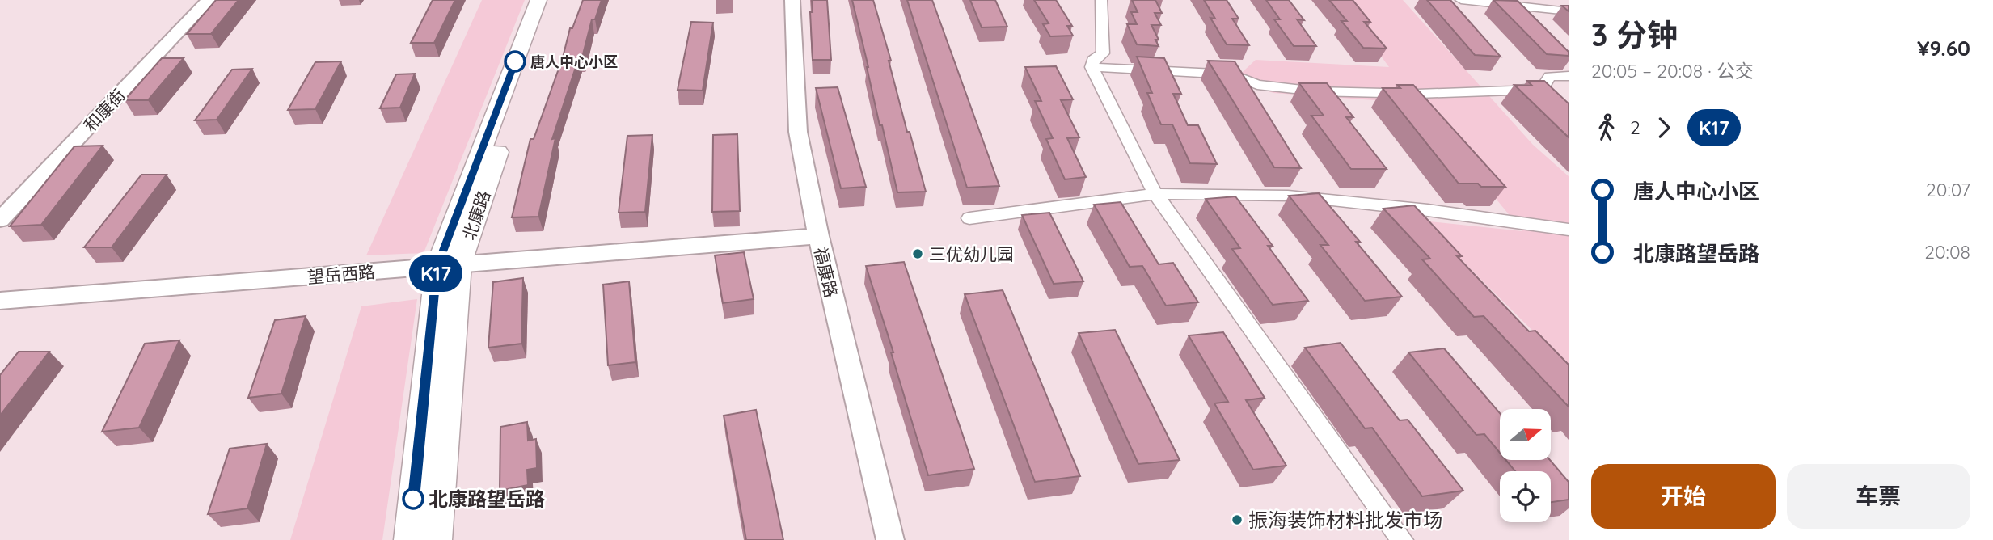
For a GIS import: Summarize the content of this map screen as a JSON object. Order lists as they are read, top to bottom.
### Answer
{
  "streets": {
    "main road": ["北康路"],
    "street": ["和康街", "福康路", "望岳西路"]
  },
  "crossings": [
    ["北康路", "望岳西路"],
    ["福康路", "望岳西路"]
  ],
  "places": [
    "唐人中心小区",
    "三优幼儿园",
    "北康路望岳路",
    "振海装饰材料批发市场"
  ],
  "lines": ["bus line K17"],
  "north": "right",
  "page": {
    "on_map": "K17",
    "heading": ["3 分钟", "20:05 – 20:08 · 公交", "¥9.60"],
    "legs": ["2", "K17"],
    "list": [
      {
        "name": "唐人中心小区",
        "value": "20:07"
      },
      {
        "name": "北康路望岳路",
        "value": "20:08"
      }
    ],
    "buttons": ["开始", "车票"]
  }
}
